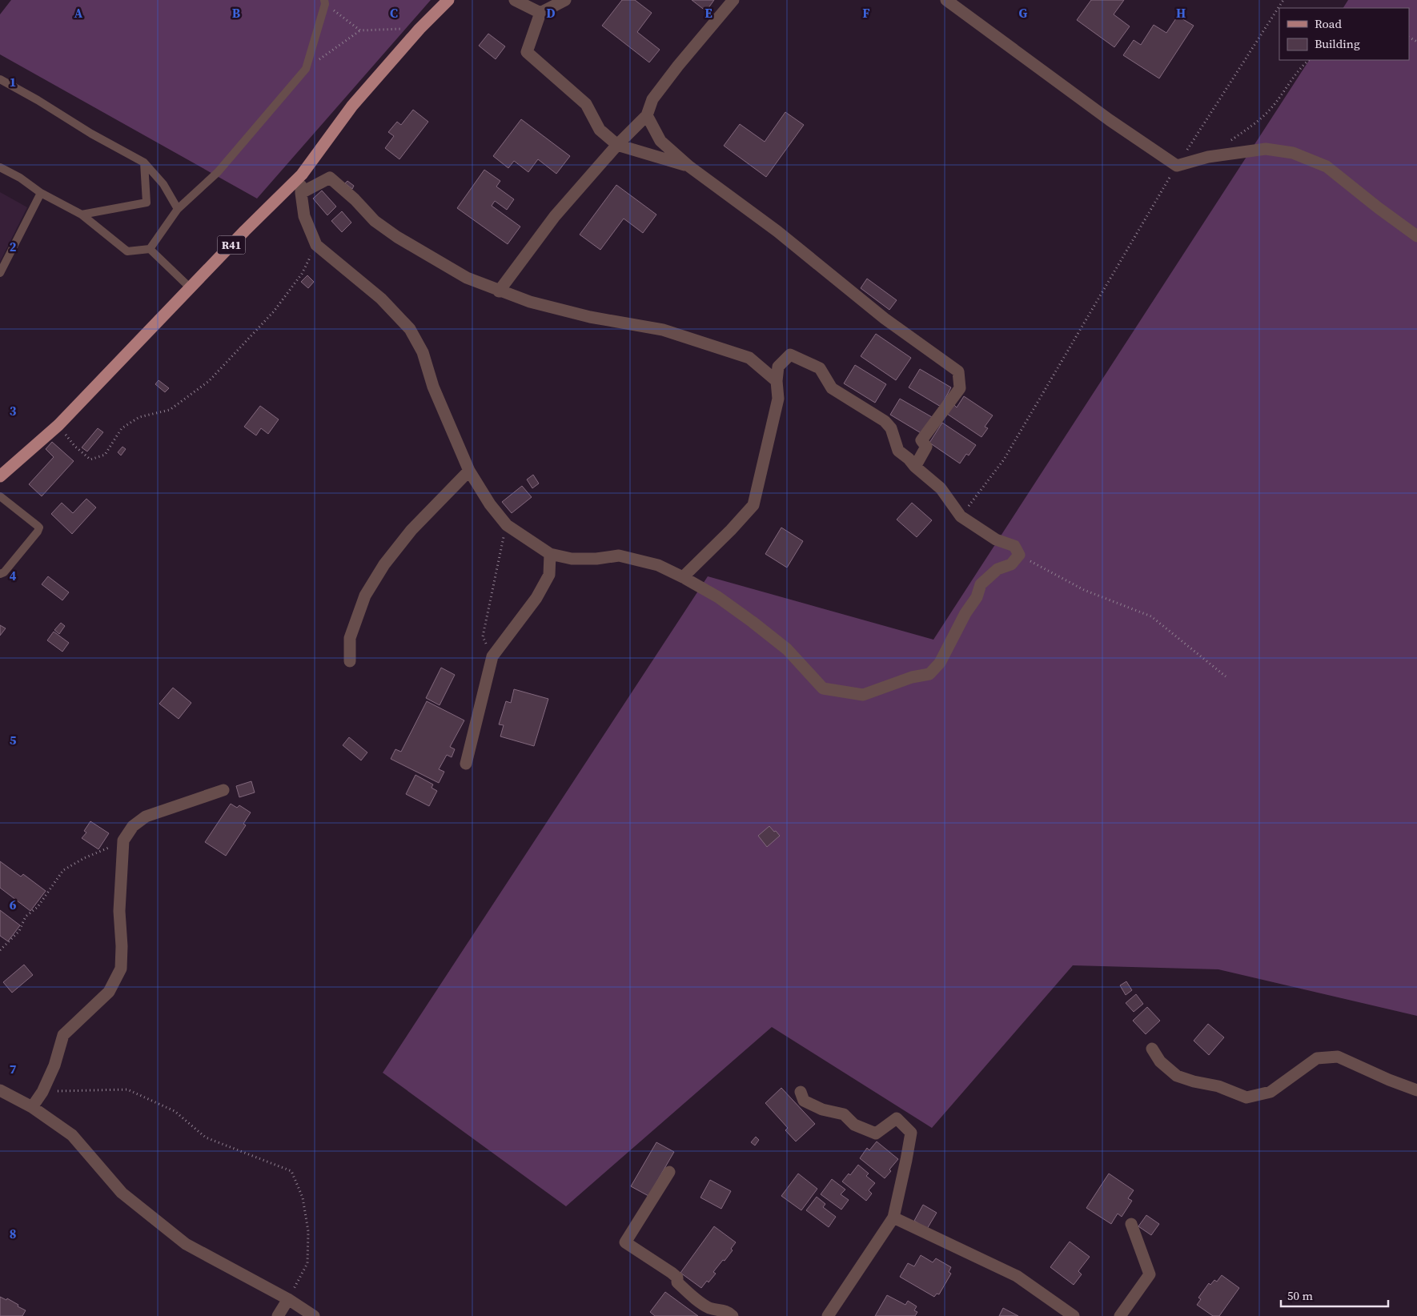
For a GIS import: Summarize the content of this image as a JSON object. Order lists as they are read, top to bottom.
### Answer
{
  "streets": {
    "main road": ["R41"]
  },
  "legend": ["Road", "Building"],
  "scale_bar": "50 m",
  "grid": {
    "columns": [
      "A",
      "B",
      "C",
      "D",
      "E",
      "F",
      "G",
      "H"
    ],
    "rows": [
      "1",
      "2",
      "3",
      "4",
      "5",
      "6",
      "7",
      "8"
    ]
  }
}
